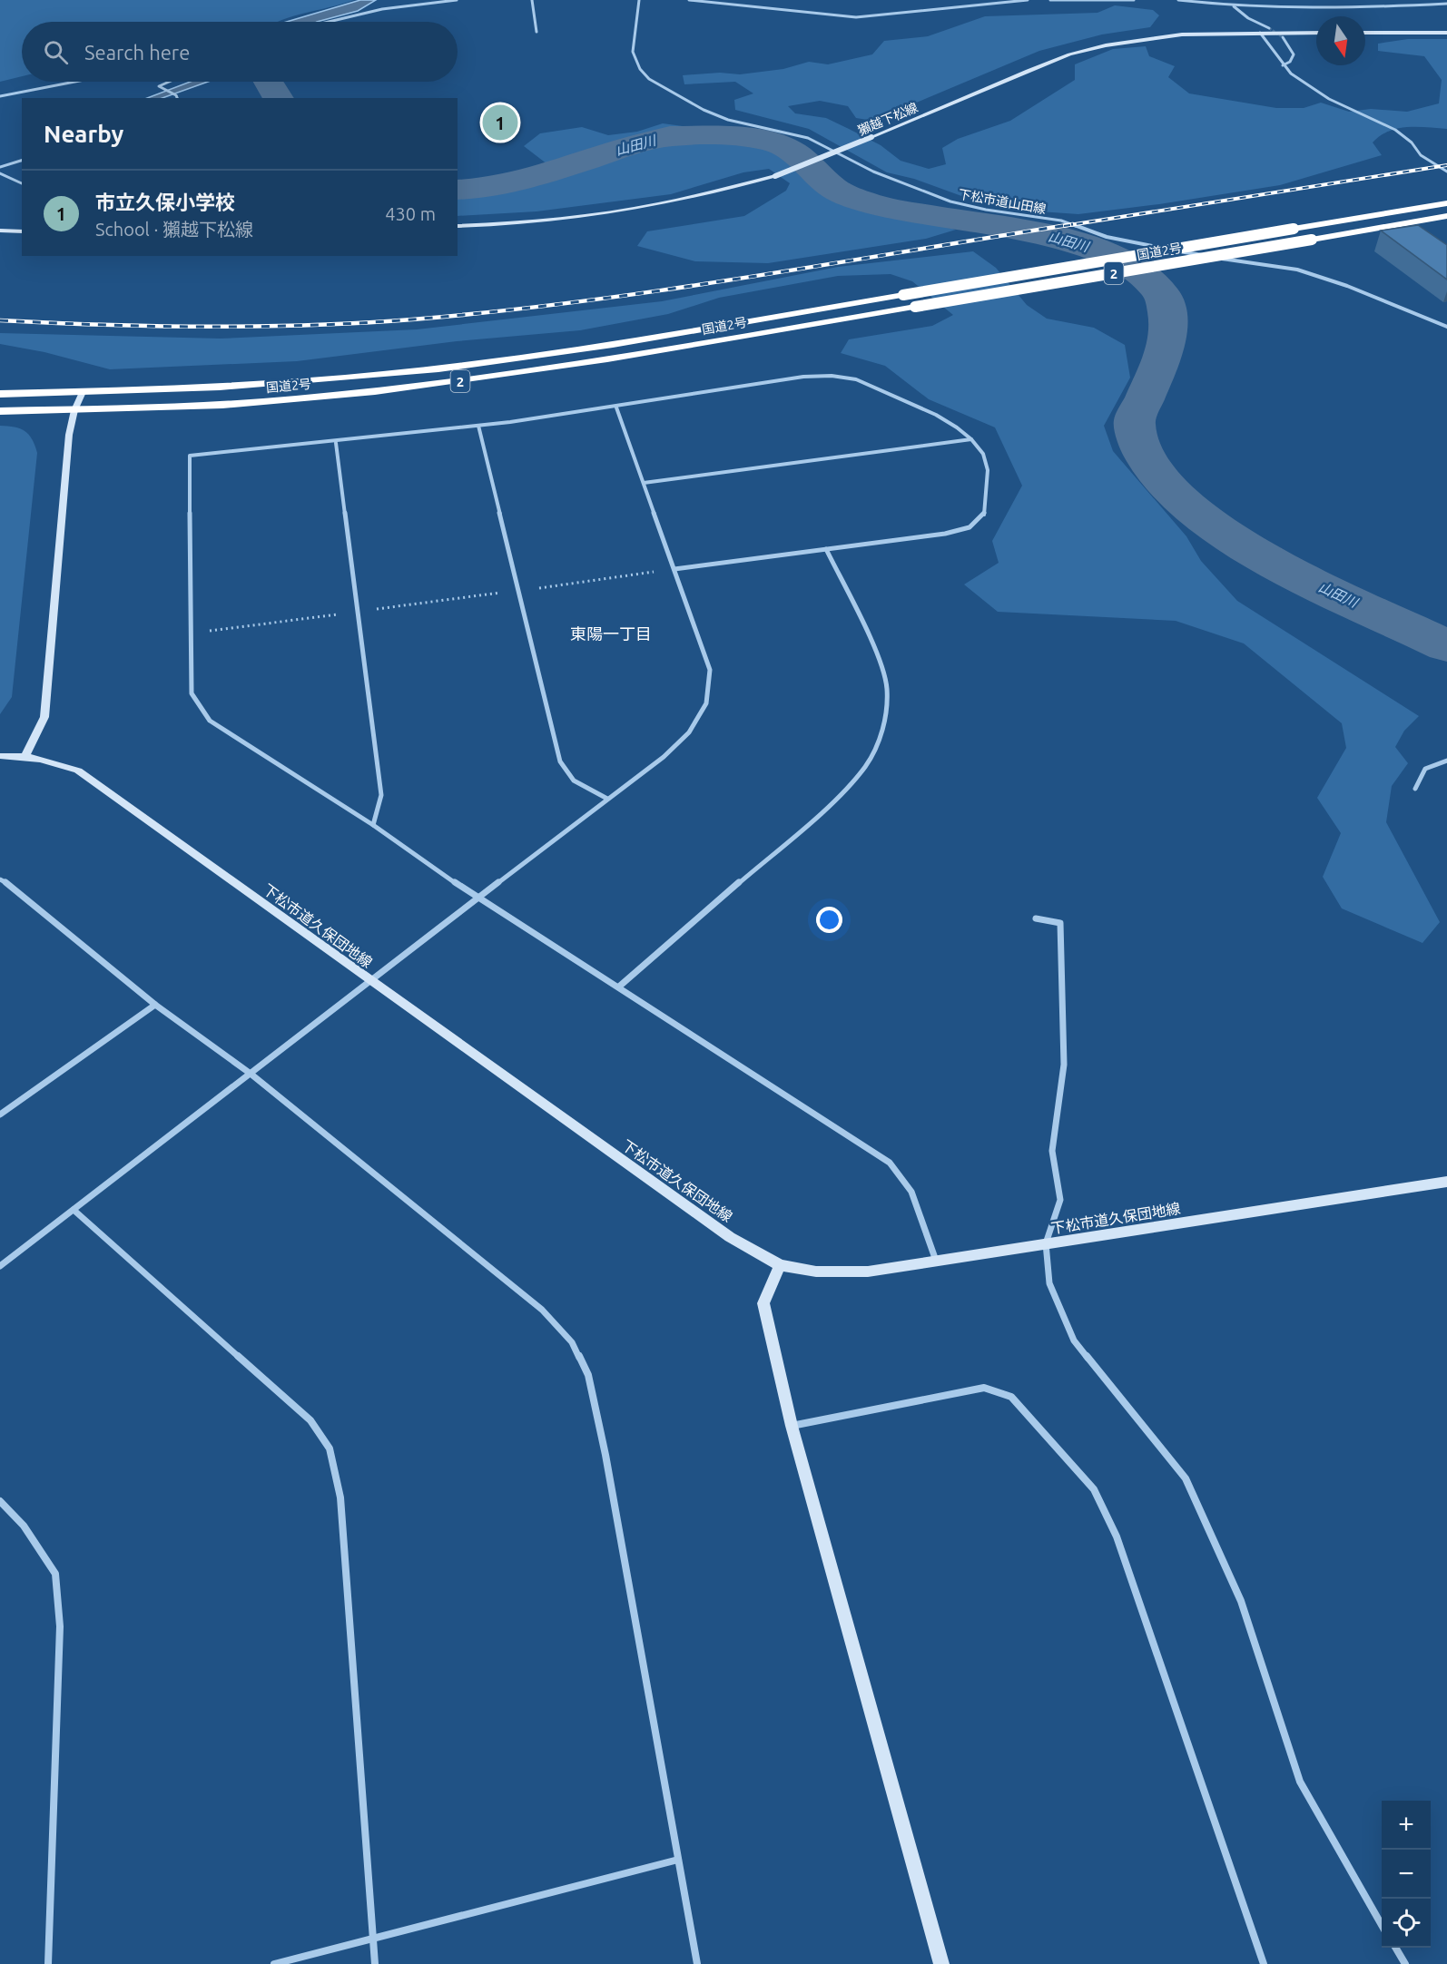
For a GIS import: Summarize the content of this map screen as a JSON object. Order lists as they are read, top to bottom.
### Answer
{
  "streets": {
    "highway": ["国道2号", "2"],
    "street": ["獺越下松線", "下松市道山田線", "下松市道久保団地線"]
  },
  "districts": ["東陽一丁目"],
  "water": ["山田川"],
  "north": "bottom",
  "page": {
    "search": "Search here",
    "heading": "Nearby",
    "pins": "1",
    "list": [
      {
        "mark": "1",
        "name": "市立久保小学校",
        "note": "School · 獺越下松線",
        "value": "430 m"
      }
    ],
    "map_buttons": ["+", "−"]
  }
}
